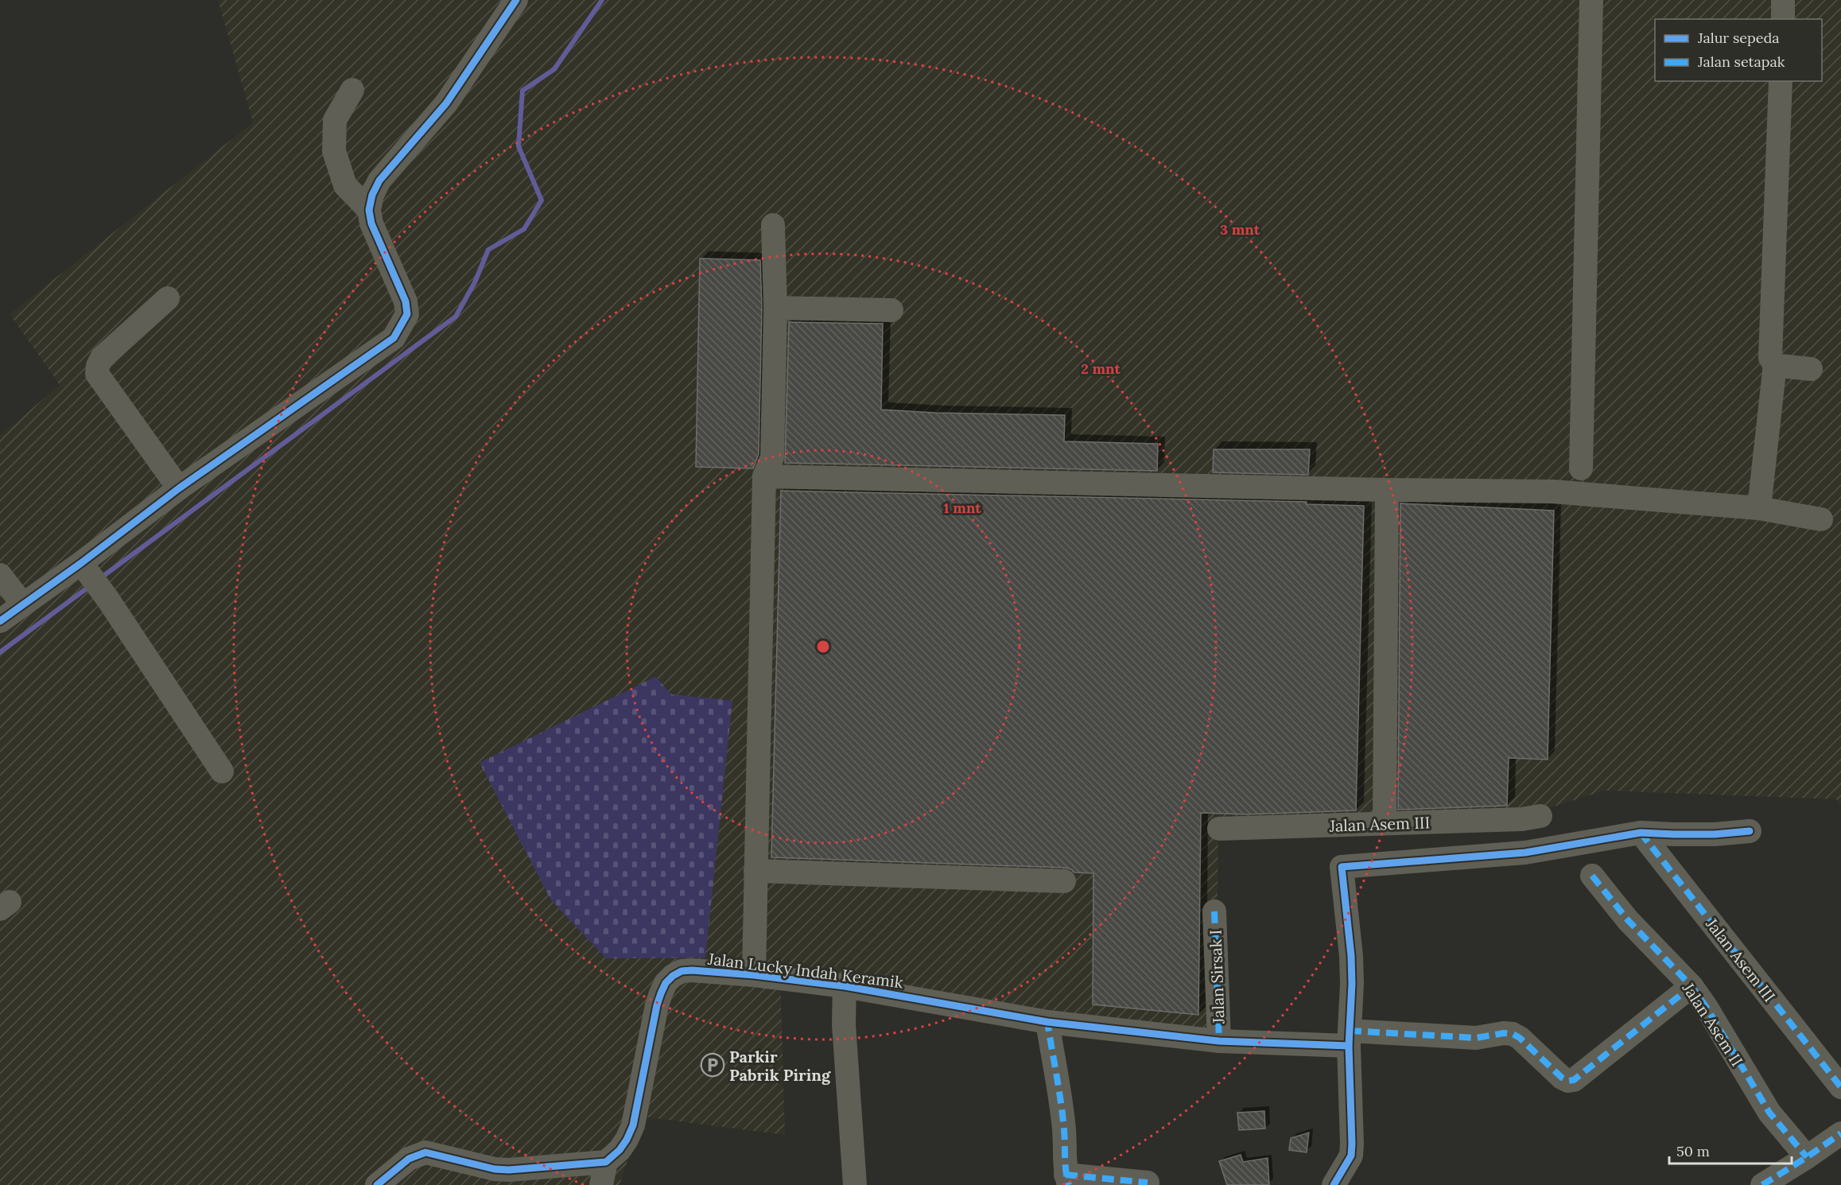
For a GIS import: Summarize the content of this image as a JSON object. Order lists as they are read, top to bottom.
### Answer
{
  "streets": {
    "street": [
      "Jalan Asem III",
      "Jalan Lucky Indah Keramik",
      "Jalan Sirsak I",
      "Jalan Asem II"
    ]
  },
  "crossings": [
    ["Jalan Lucky Indah Keramik", "Jalan Sirsak I"],
    ["Jalan Lucky Indah Keramik", "Jalan Asem II"]
  ],
  "places": {
    "parking": ["Parkir Pabrik Piring"]
  },
  "legend": ["Jalur sepeda", "Jalan setapak"],
  "scale_bar": "50 m",
  "rings": ["3 mnt", "2 mnt", "1 mnt"]
}
